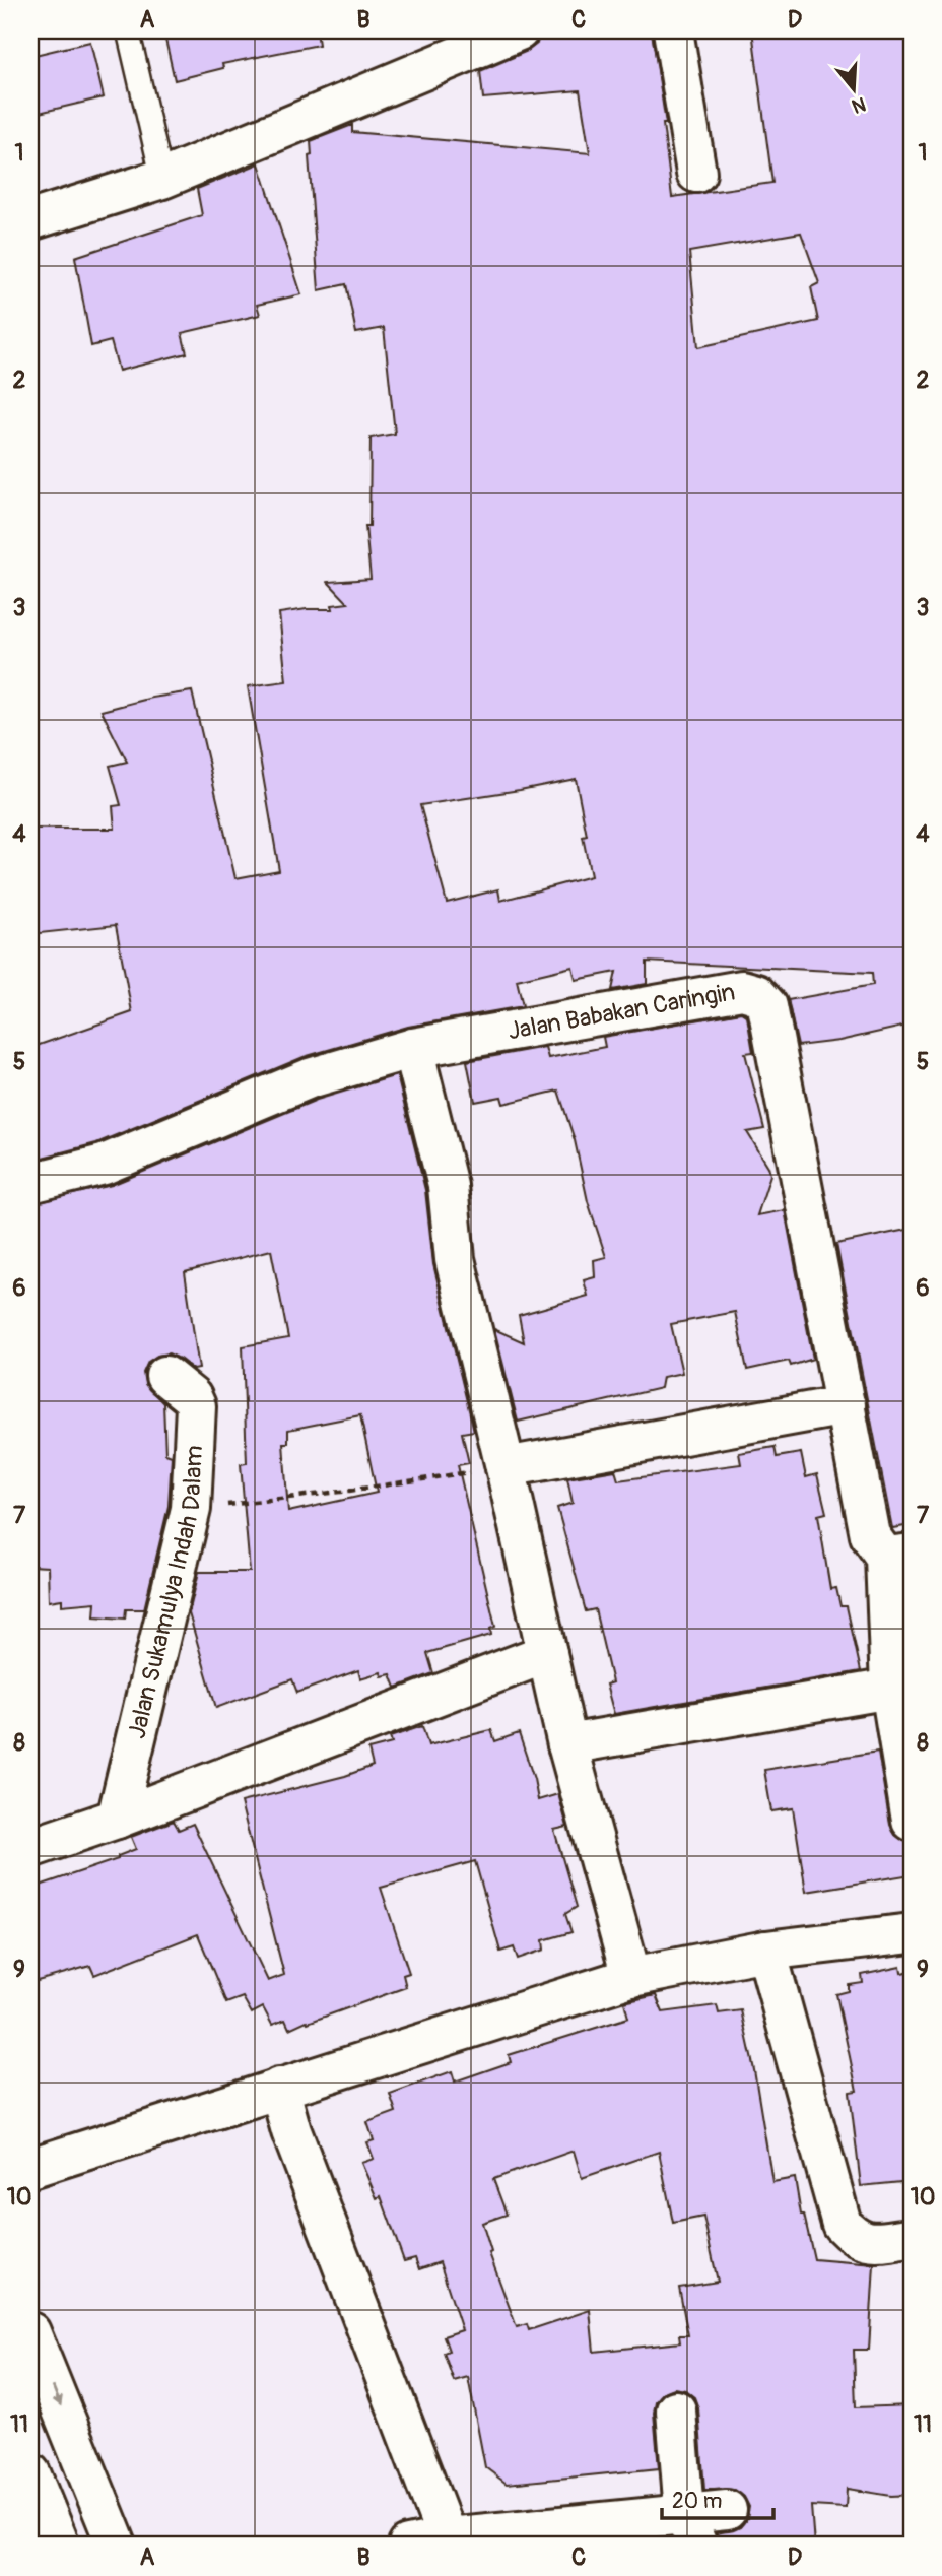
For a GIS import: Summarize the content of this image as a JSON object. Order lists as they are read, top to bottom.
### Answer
{
  "streets": {
    "street": ["Jalan Babakan Caringin", "Jalan Sukamulya Indah Dalam"]
  },
  "scale_bar": "20 m",
  "north": "bottom",
  "grid": {
    "columns": [
      "A",
      "B",
      "C",
      "D"
    ],
    "rows": [
      "1",
      "2",
      "3",
      "4",
      "5",
      "6",
      "7",
      "8",
      "9",
      "10",
      "11"
    ]
  }
}
